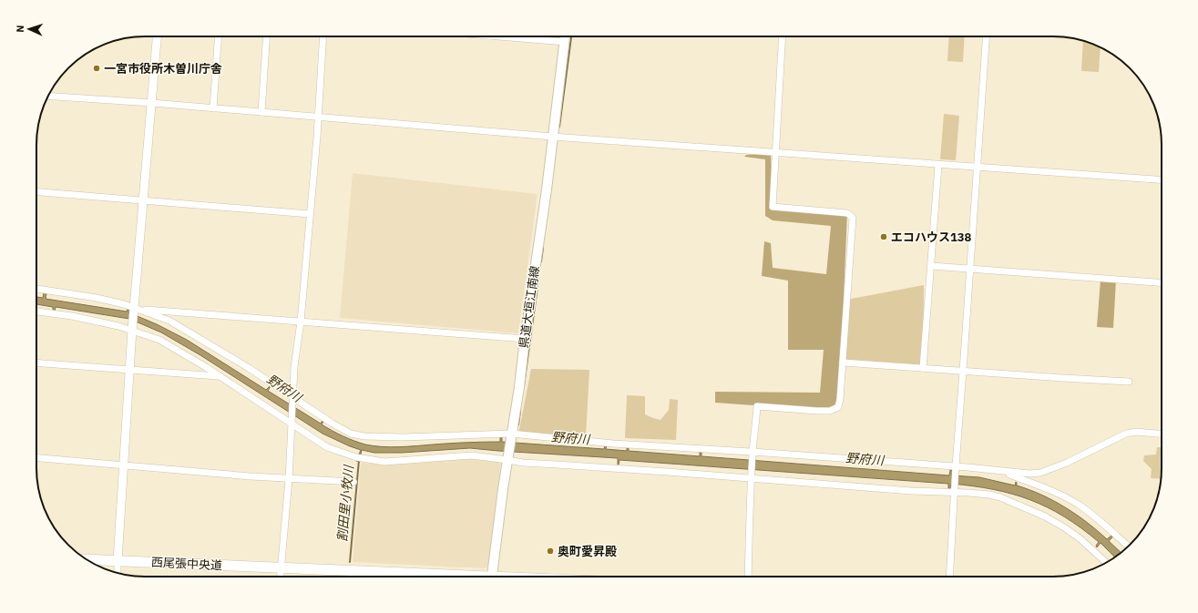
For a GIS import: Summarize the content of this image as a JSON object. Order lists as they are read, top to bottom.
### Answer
{
  "streets": {
    "main road": ["県道大垣江南線", "西尾張中央道"]
  },
  "water": ["野府川", "割田里小牧川"],
  "places": ["一宮市役所木曽川庁舎", "エコハウス138", "奥町愛昇殿"],
  "north": "left"
}
